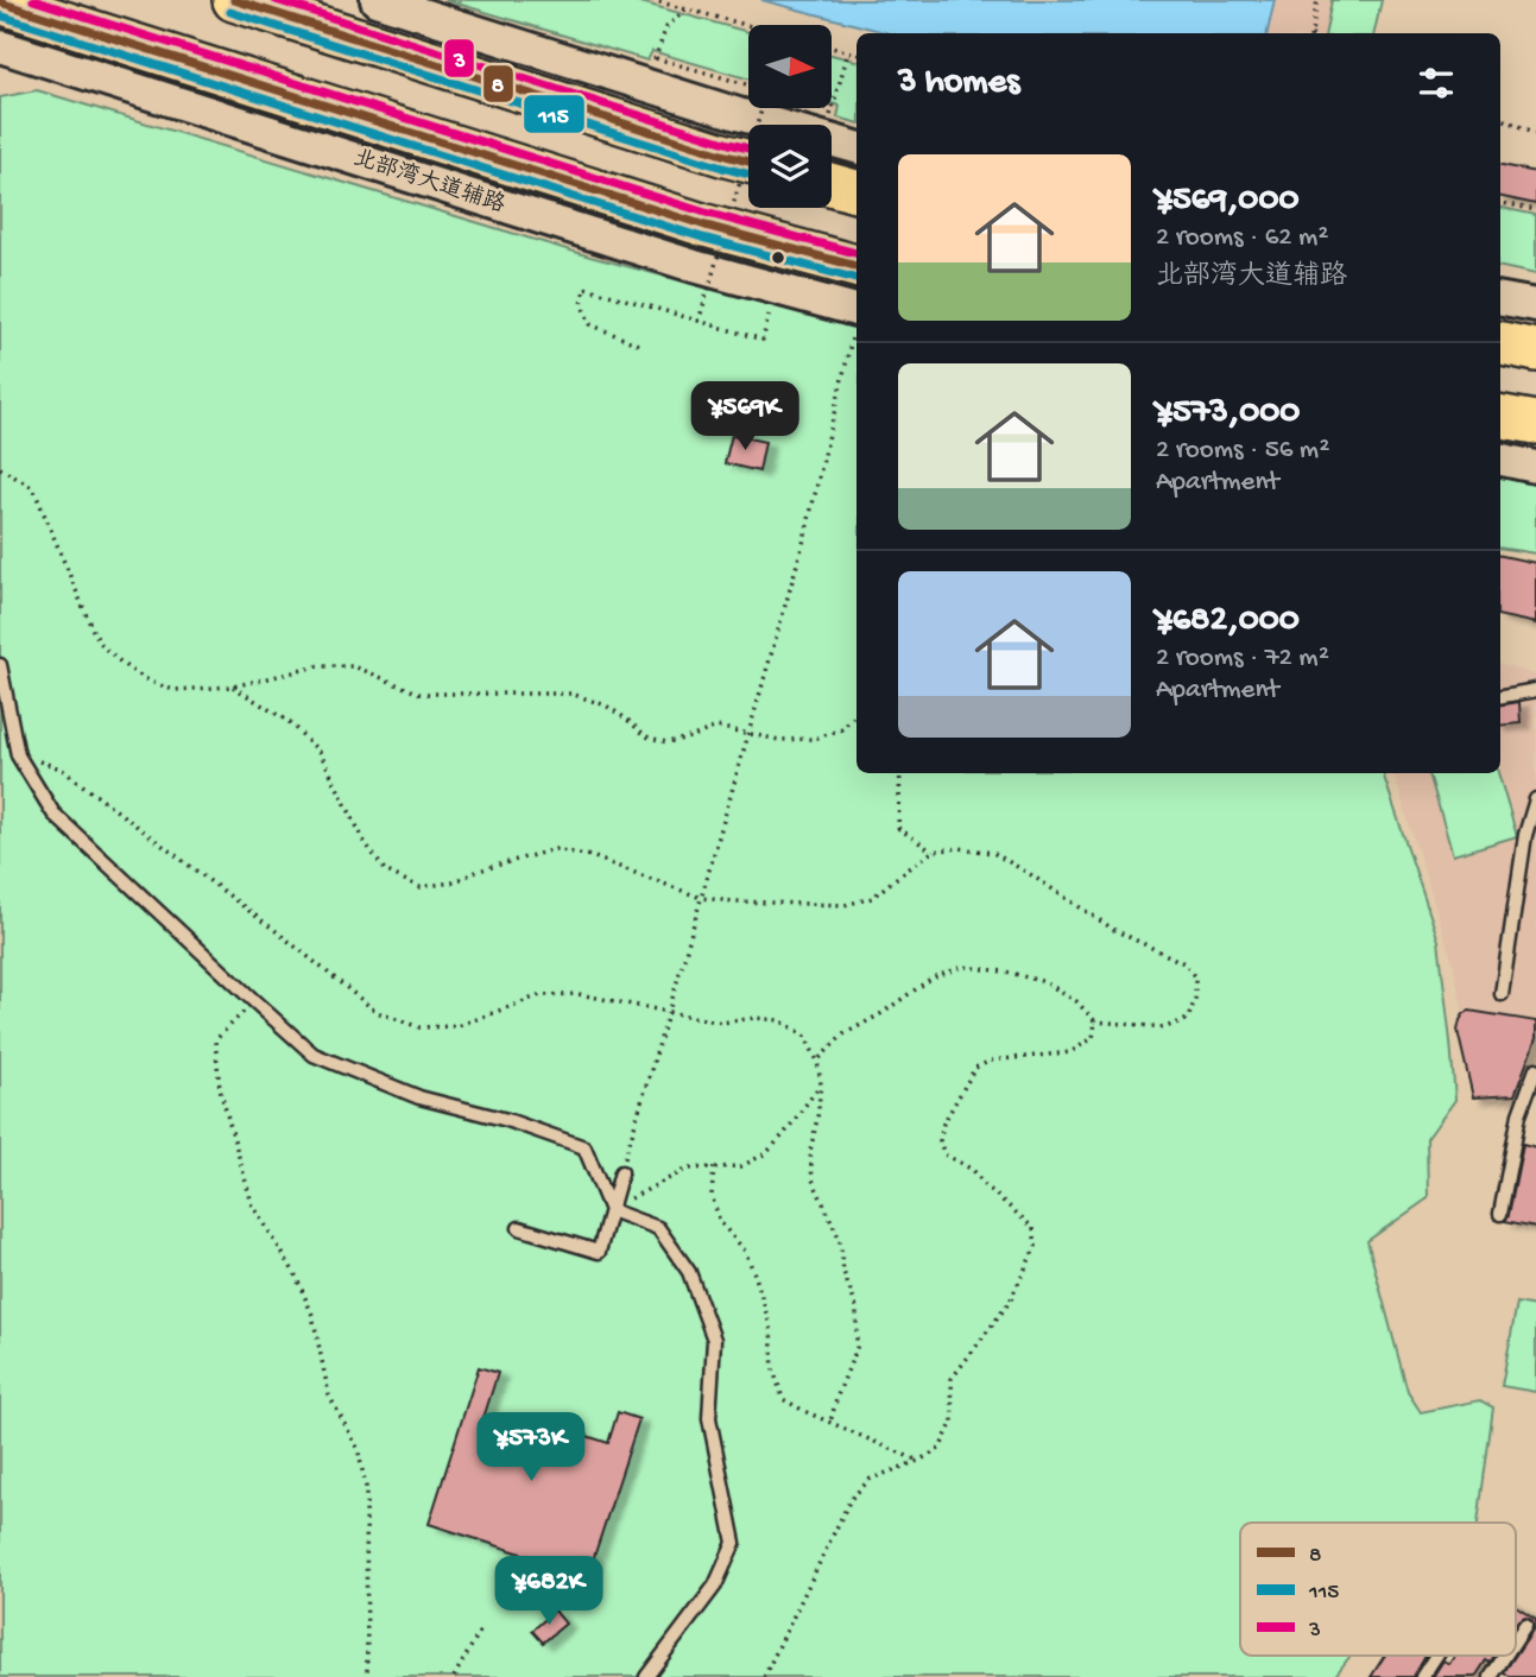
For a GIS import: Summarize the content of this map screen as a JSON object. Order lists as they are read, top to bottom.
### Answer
{
  "streets": {
    "main road": ["北部湾大道辅路"]
  },
  "lines": ["transit line 8", "transit line 3", "transit line 115"],
  "legend": ["8", "115", "3"],
  "north": "right",
  "page": {
    "heading": "3 homes",
    "list": [
      {
        "name": "¥569,000",
        "note": "2 rooms · 62 m² · 北部湾大道辅路"
      },
      {
        "name": "¥573,000",
        "note": "2 rooms · 56 m² · Apartment"
      },
      {
        "name": "¥682,000",
        "note": "2 rooms · 72 m² · Apartment"
      }
    ],
    "price": ["¥569K", "¥573K", "¥682K"]
  }
}
